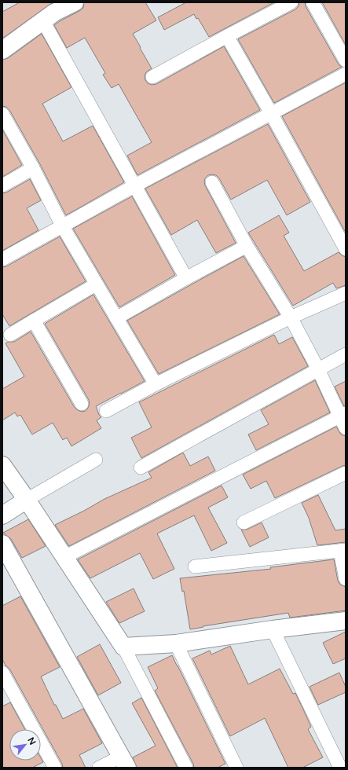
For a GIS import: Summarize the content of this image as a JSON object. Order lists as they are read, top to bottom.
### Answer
{
  "north": "top right"
}
